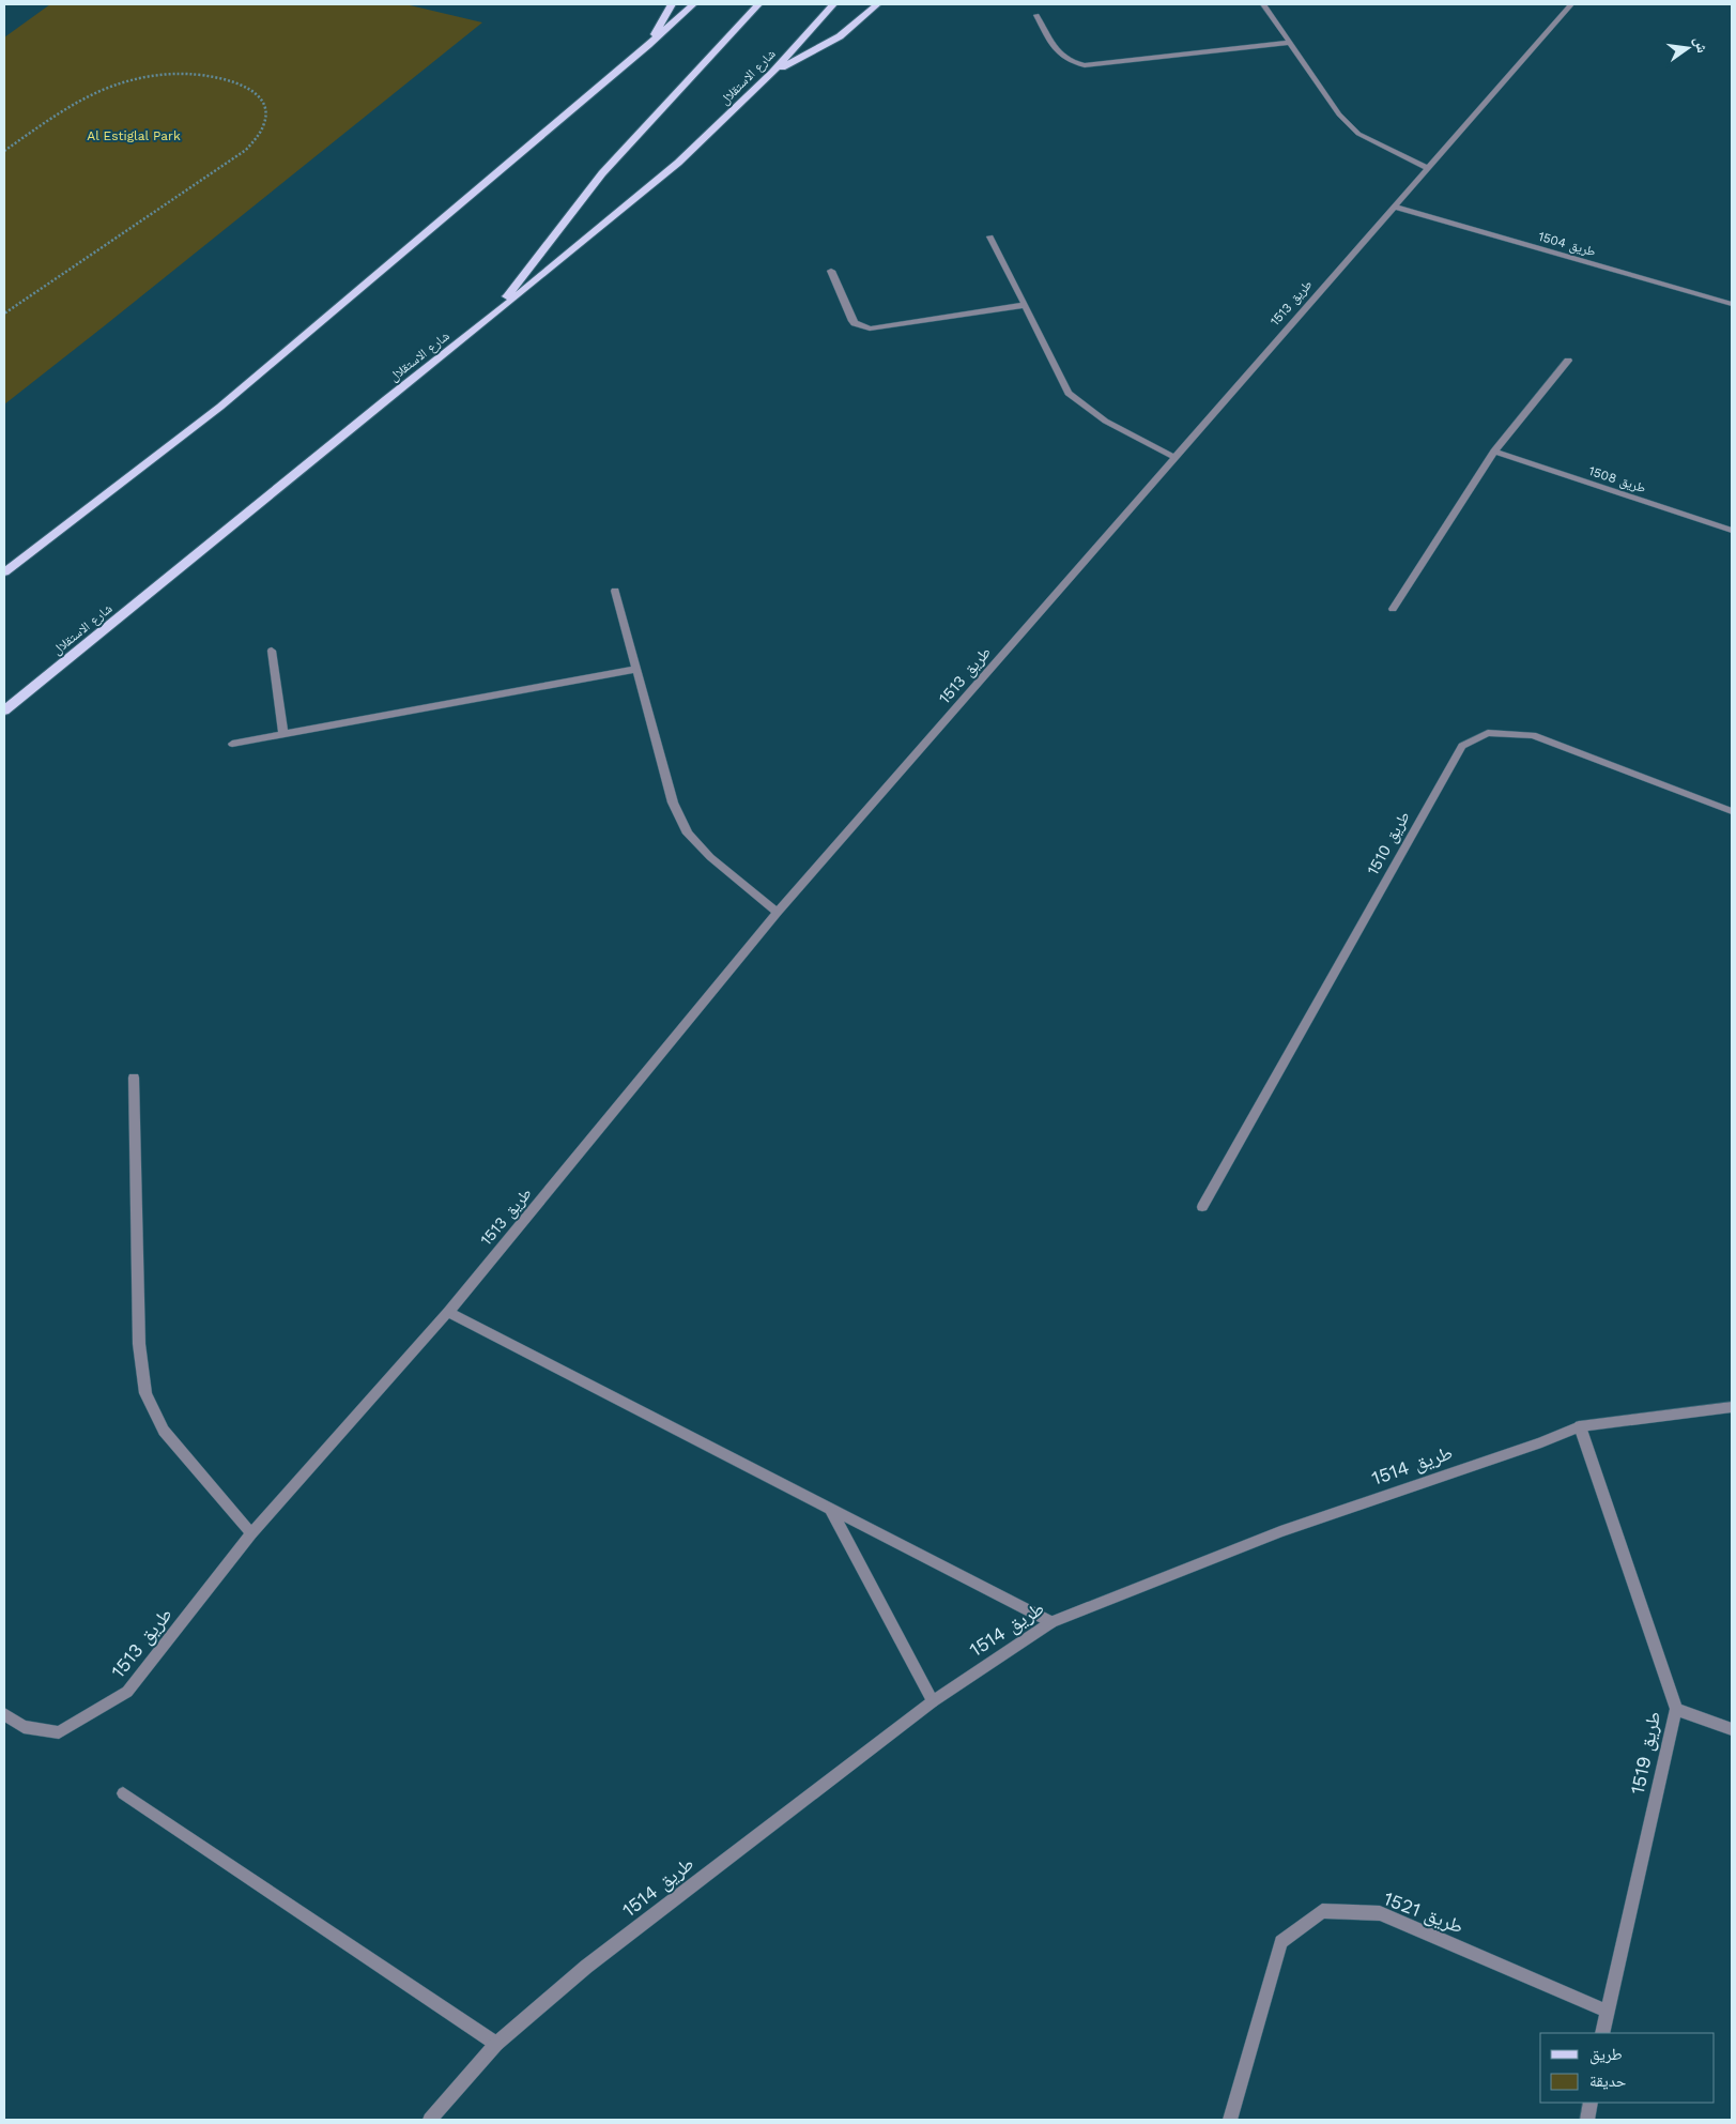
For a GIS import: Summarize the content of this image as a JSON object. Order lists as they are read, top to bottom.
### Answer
{
  "streets": {
    "main road": ["شارع الاستقلال"],
    "street": [
      "طريق 1504",
      "طريق 1513",
      "طريق 1508",
      "طريق 1510",
      "طريق 1514",
      "طريق 1519",
      "طريق 1521"
    ]
  },
  "crossings": [
    ["طريق 1504", "طريق 1513"],
    ["طريق 1514", "طريق 1519"],
    ["طريق 1519", "طريق 1521"]
  ],
  "parks": ["Al Estiglal Park"],
  "legend": ["طريق", "حديقة"],
  "north": "right"
}
